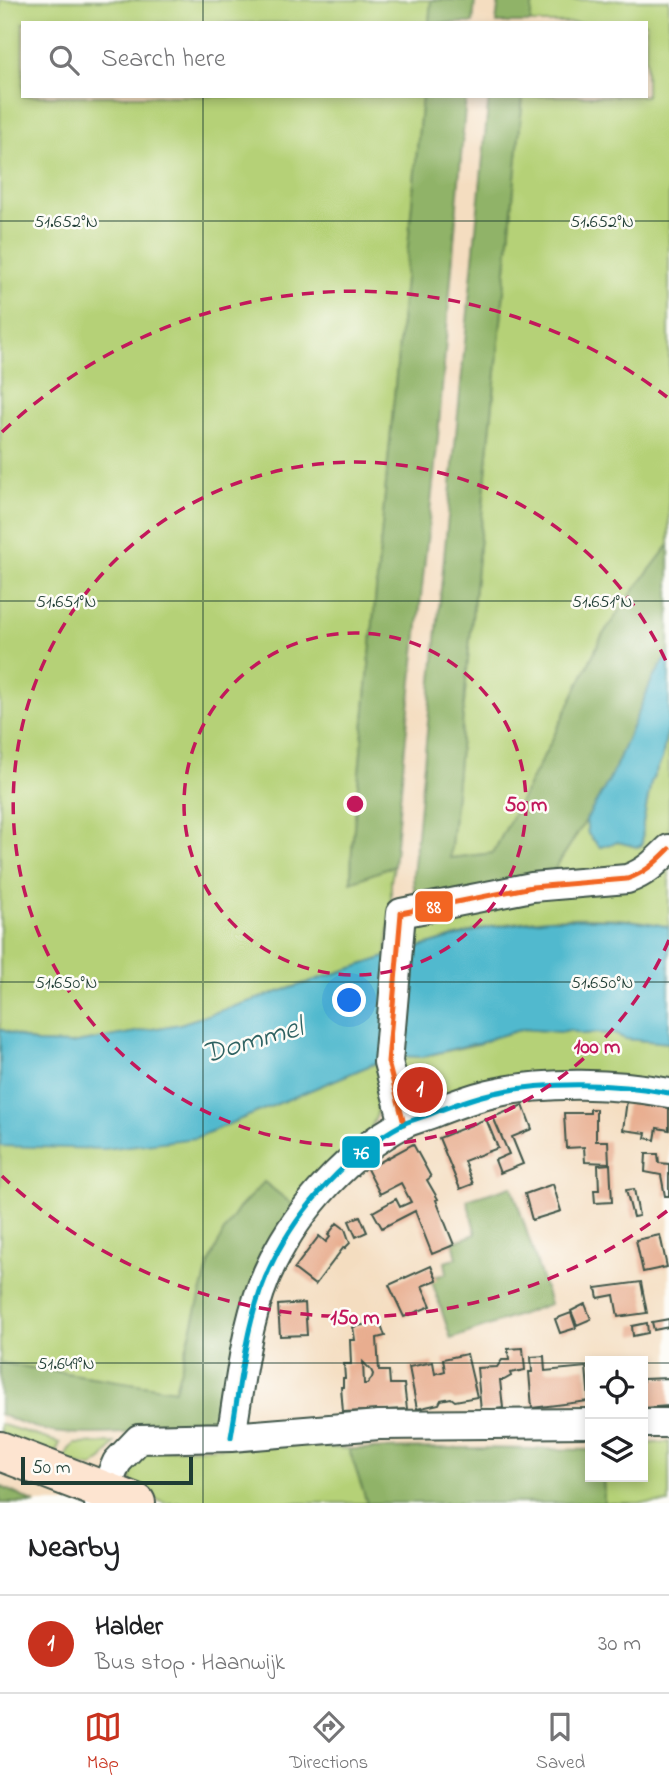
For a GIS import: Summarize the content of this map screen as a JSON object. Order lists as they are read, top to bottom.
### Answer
{
  "water": ["Dommel"],
  "lines": ["transit line 88", "transit line 76"],
  "scale_bar": "50 m",
  "page": {
    "search": "Search here",
    "pins": "1",
    "scale": "50 m",
    "heading": "Nearby",
    "list": [
      {
        "mark": "1",
        "name": "Halder",
        "note": "Bus stop · Haanwijk",
        "value": "30 m"
      }
    ],
    "nav": ["Map", "Directions", "Saved"]
  },
  "coordinates": [
    "51.652°N",
    "51.651°N",
    "51.650°N",
    "51.649°N"
  ],
  "rings": ["50 m", "100 m", "150 m"]
}
